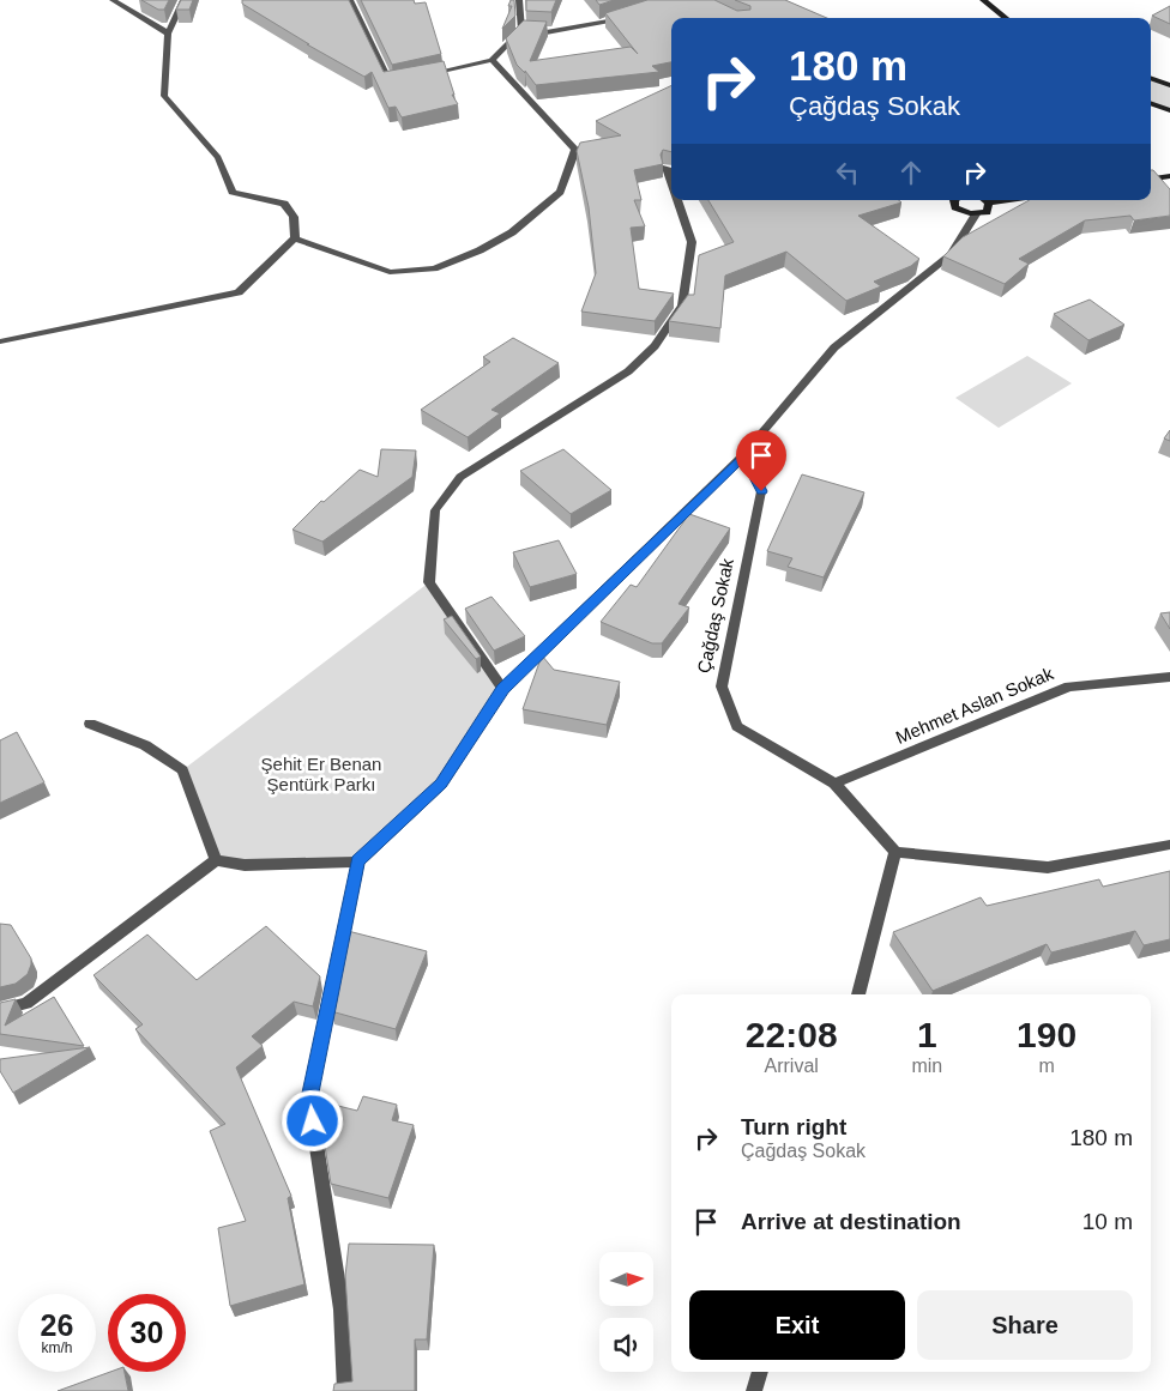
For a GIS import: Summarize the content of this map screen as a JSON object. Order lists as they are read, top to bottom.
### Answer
{
  "streets": {
    "street": ["Çağdaş Sokak", "Mehmet Aslan Sokak"]
  },
  "crossings": [
    ["Çağdaş Sokak", "Mehmet Aslan Sokak"]
  ],
  "parks": ["Şehit Er Benan Şentürk Parkı"],
  "north": "right",
  "page": {
    "turn": ["180 m", "Çağdaş Sokak"],
    "eta": [
      "22:08",
      "Arrival",
      "1",
      "min",
      "190",
      "m"
    ],
    "list": [
      {
        "name": "Turn right",
        "note": "Çağdaş Sokak",
        "value": "180 m"
      },
      {
        "name": "Arrive at destination",
        "value": "10 m"
      }
    ],
    "buttons": ["Exit", "Share"],
    "speed": "26 km/h",
    "limit": "30"
  }
}
